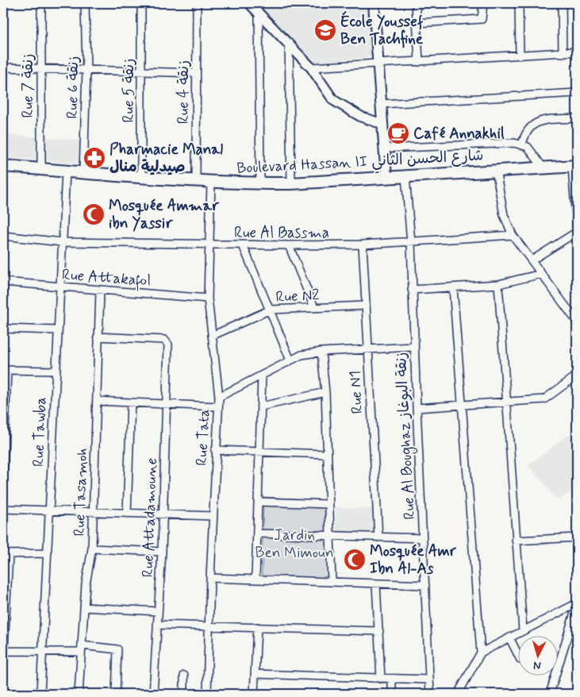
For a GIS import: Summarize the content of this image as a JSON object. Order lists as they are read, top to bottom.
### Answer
{
  "streets": {
    "main road": ["Boulevard Hassan II شارع الحسن الثاني"],
    "street": [
      "Rue 7 زنقة",
      "Rue 6 زنقة",
      "Rue 5 زنقة",
      "Rue 4 زنقة",
      "Rue Al Bassma",
      "Rue Attakafol",
      "Rue N2",
      "Rue N1",
      "Rue Tawba",
      "Rue Al Boughaz زنقة البوغاز",
      "Rue Tata",
      "Rue Tasamoh",
      "Rue Attadamoune"
    ]
  },
  "crossings": [
    ["Rue 7 زنقة", "Boulevard Hassan II شارع الحسن الثاني"],
    ["Rue 6 زنقة", "Boulevard Hassan II شارع الحسن الثاني"],
    ["Rue 5 زنقة", "Boulevard Hassan II شارع الحسن الثاني"],
    ["Rue 4 زنقة", "Boulevard Hassan II شارع الحسن الثاني"],
    ["Boulevard Hassan II شارع الحسن الثاني", "Rue Tawba"],
    ["Boulevard Hassan II شارع الحسن الثاني", "Rue Al Boughaz زنقة البوغاز"],
    ["Boulevard Hassan II شارع الحسن الثاني", "Rue Tata"],
    ["Rue Al Bassma", "Rue N1"],
    ["Rue Al Bassma", "Rue Tawba"],
    ["Rue Al Bassma", "Rue Al Boughaz زنقة البوغاز"],
    ["Rue Al Bassma", "Rue Tata"],
    ["Rue Attakafol", "Rue Tawba"],
    ["Rue Attakafol", "Rue Tata"],
    ["Rue Attakafol", "Rue Tasamoh"],
    ["Rue N2", "Rue N1"],
    ["Rue N2", "Rue Tata"],
    ["Rue Tasamoh", "Rue Attadamoune"]
  ],
  "parks": ["Jardin Ben Mimoun"],
  "places": {
    "school or university": ["École Youssef Ben Tachfine"],
    "cafe": ["Café Annakhil"],
    "pharmacy": ["Pharmacie Manal صيدلية منال"],
    "mosque": ["Mosquée Ammar ibn Yassir", "Mosquée Amr Ibn Al-As"]
  },
  "north": "bottom"
}
